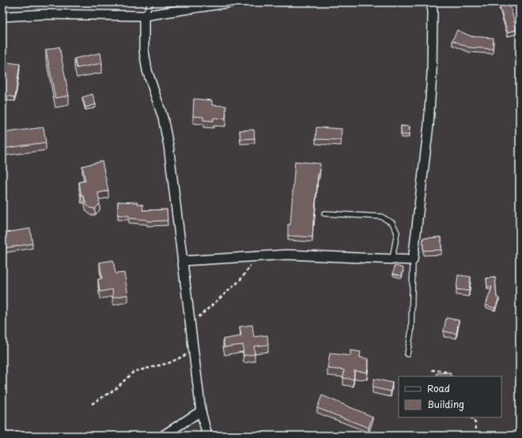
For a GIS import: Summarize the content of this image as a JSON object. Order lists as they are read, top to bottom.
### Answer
{
  "legend": ["Road", "Building"]
}
